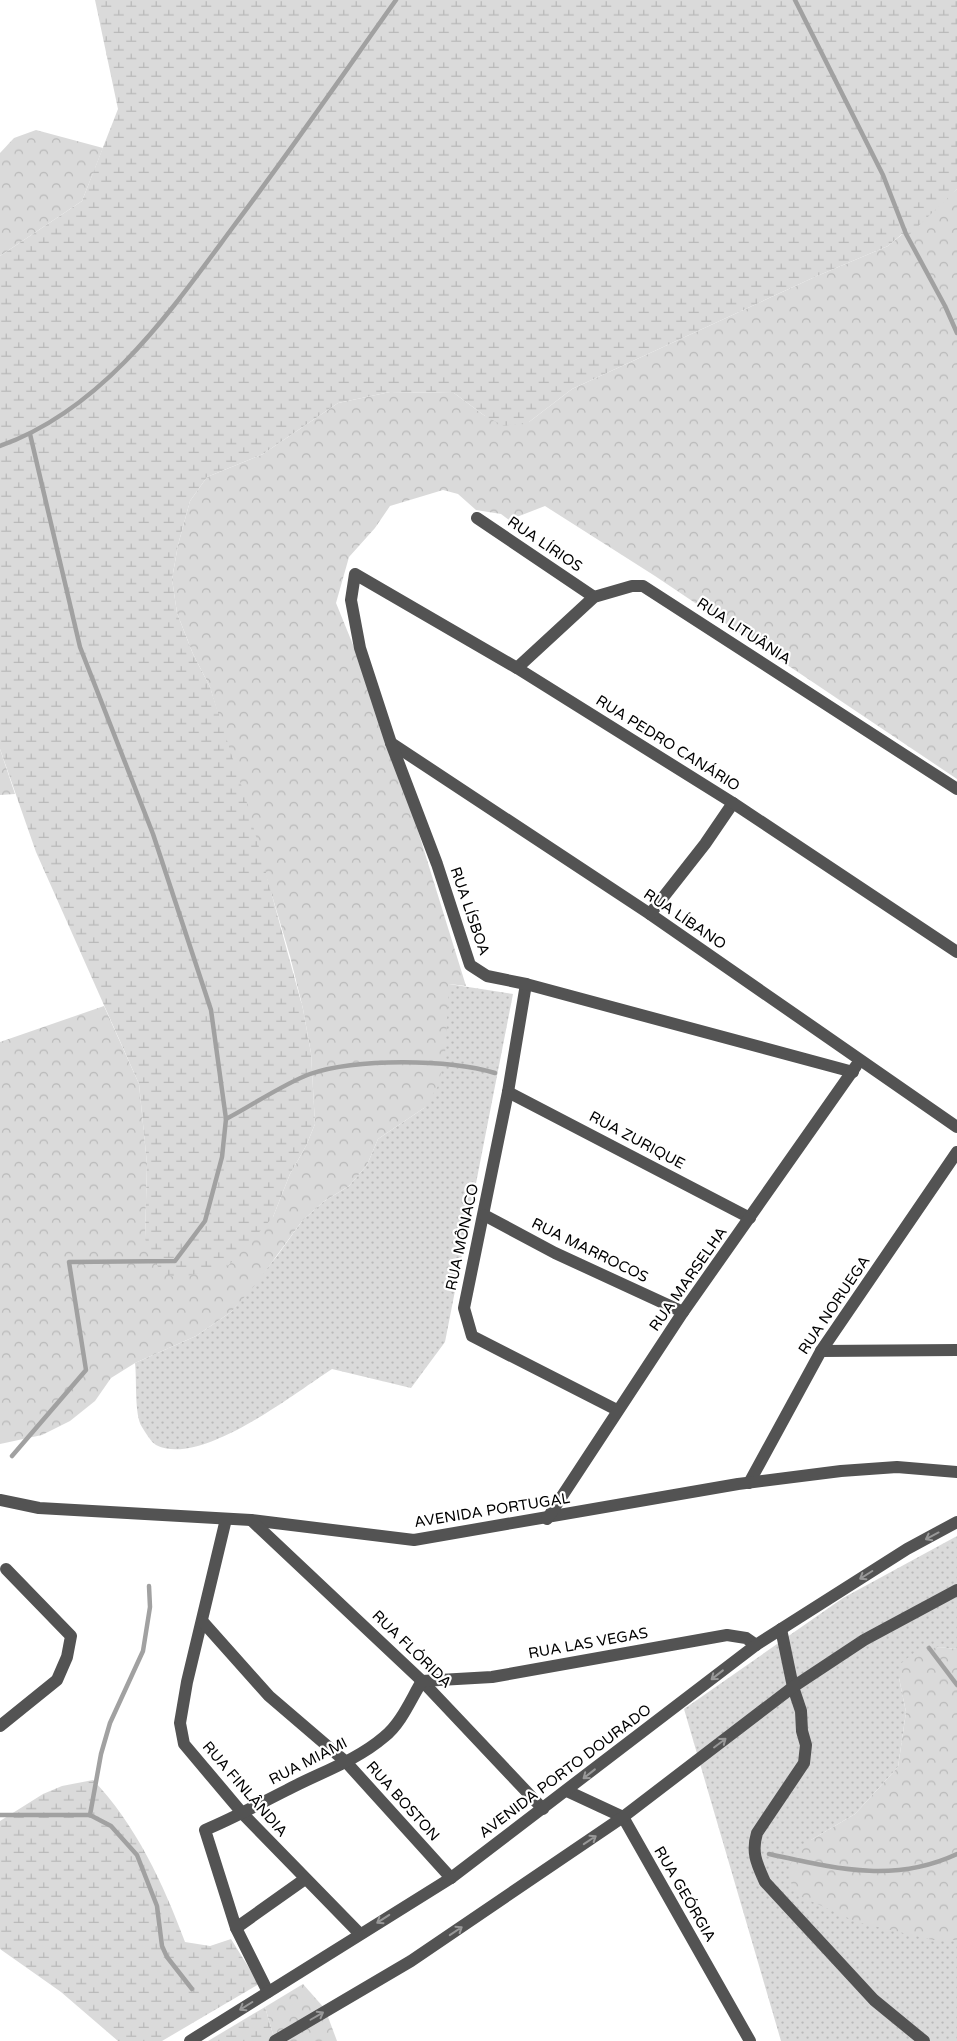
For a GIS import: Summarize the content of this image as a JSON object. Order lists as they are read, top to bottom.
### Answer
{
  "streets": {
    "street": [
      "RUA LÍRIOS",
      "RUA LITUÂNIA",
      "RUA PEDRO CANÁRIO",
      "RUA LÍSBOA",
      "RUA LÍBANO",
      "RUA ZURIQUE",
      "RUA MÔNACO",
      "RUA MARROCOS",
      "RUA MARSELHA",
      "RUA NORUEGA",
      "AVENIDA PORTUGAL",
      "RUA LAS VEGAS",
      "RUA FLÓRIDA",
      "RUA MIAMI",
      "AVENIDA PORTO DOURADO",
      "RUA FINLÂNDIA",
      "RUA BOSTON",
      "RUA GEÓRGIA"
    ]
  },
  "crossings": [
    ["RUA LÍRIOS", "RUA LITUÂNIA"],
    ["RUA LITUÂNIA", "RUA PEDRO CANÁRIO"],
    ["RUA PEDRO CANÁRIO", "RUA LÍSBOA"],
    ["RUA LÍSBOA", "RUA LÍBANO"],
    ["RUA LÍSBOA", "RUA MÔNACO"],
    ["RUA LÍSBOA", "RUA MARSELHA"],
    ["RUA LÍBANO", "RUA MARSELHA"],
    ["RUA ZURIQUE", "RUA MÔNACO"],
    ["RUA ZURIQUE", "RUA MARSELHA"],
    ["RUA MÔNACO", "RUA MARROCOS"],
    ["RUA MÔNACO", "RUA MARSELHA"],
    ["RUA MARROCOS", "RUA MARSELHA"],
    ["RUA MARSELHA", "AVENIDA PORTUGAL"],
    ["RUA NORUEGA", "AVENIDA PORTUGAL"],
    ["AVENIDA PORTUGAL", "RUA FLÓRIDA"],
    ["AVENIDA PORTUGAL", "RUA FINLÂNDIA"],
    ["RUA LAS VEGAS", "RUA FLÓRIDA"],
    ["RUA LAS VEGAS", "RUA MIAMI"],
    ["RUA LAS VEGAS", "AVENIDA PORTO DOURADO"],
    ["RUA FLÓRIDA", "RUA MIAMI"],
    ["RUA FLÓRIDA", "AVENIDA PORTO DOURADO"],
    ["RUA MIAMI", "AVENIDA PORTO DOURADO"],
    ["RUA MIAMI", "RUA FINLÂNDIA"],
    ["RUA MIAMI", "RUA BOSTON"],
    ["AVENIDA PORTO DOURADO", "RUA FINLÂNDIA"],
    ["AVENIDA PORTO DOURADO", "RUA BOSTON"],
    ["RUA FINLÂNDIA", "RUA BOSTON"]
  ]
}
